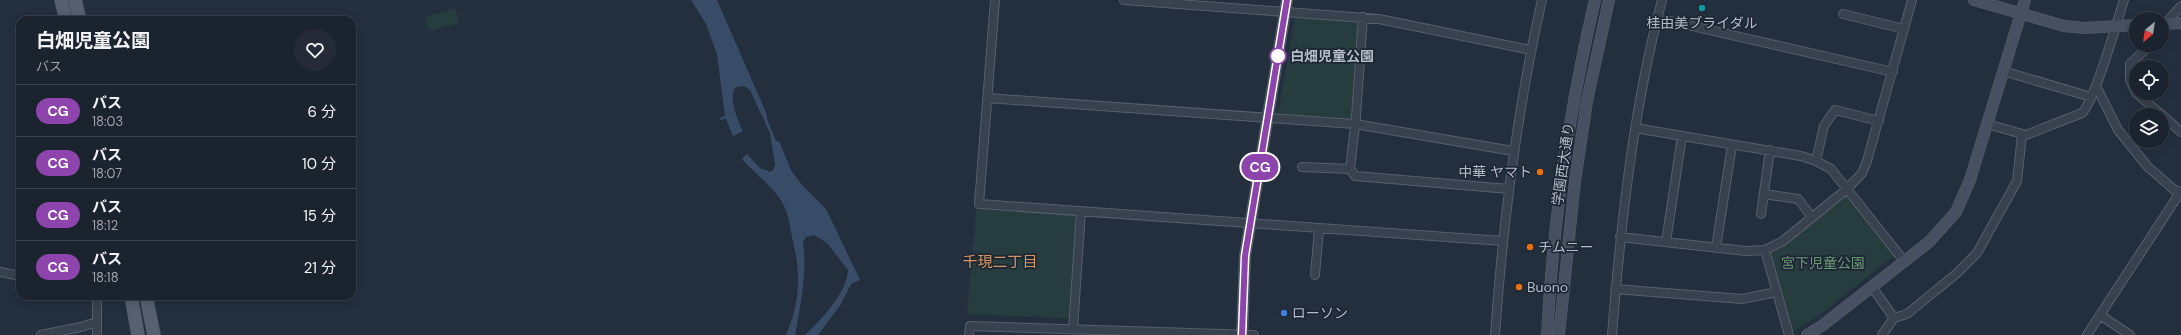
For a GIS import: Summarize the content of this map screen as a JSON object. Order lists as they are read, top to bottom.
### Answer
{
  "streets": {
    "street": ["学園西大通り"]
  },
  "districts": ["千現二丁目"],
  "parks": ["宮下児童公園"],
  "places": [
    "桂由美ブライダル",
    "白畑児童公園",
    "中華 ヤマト",
    "チムニー",
    "Buono",
    "ローソン"
  ],
  "lines": ["bus line CG"],
  "north": "bottom left",
  "page": {
    "on_map": "CG",
    "heading": ["白畑児童公園", "バス"],
    "list": [
      {
        "mark": "CG",
        "name": "バス",
        "note": "18:03",
        "value": "6 分"
      },
      {
        "mark": "CG",
        "name": "バス",
        "note": "18:07",
        "value": "10 分"
      },
      {
        "mark": "CG",
        "name": "バス",
        "note": "18:12",
        "value": "15 分"
      },
      {
        "mark": "CG",
        "name": "バス",
        "note": "18:18",
        "value": "21 分"
      }
    ]
  }
}
